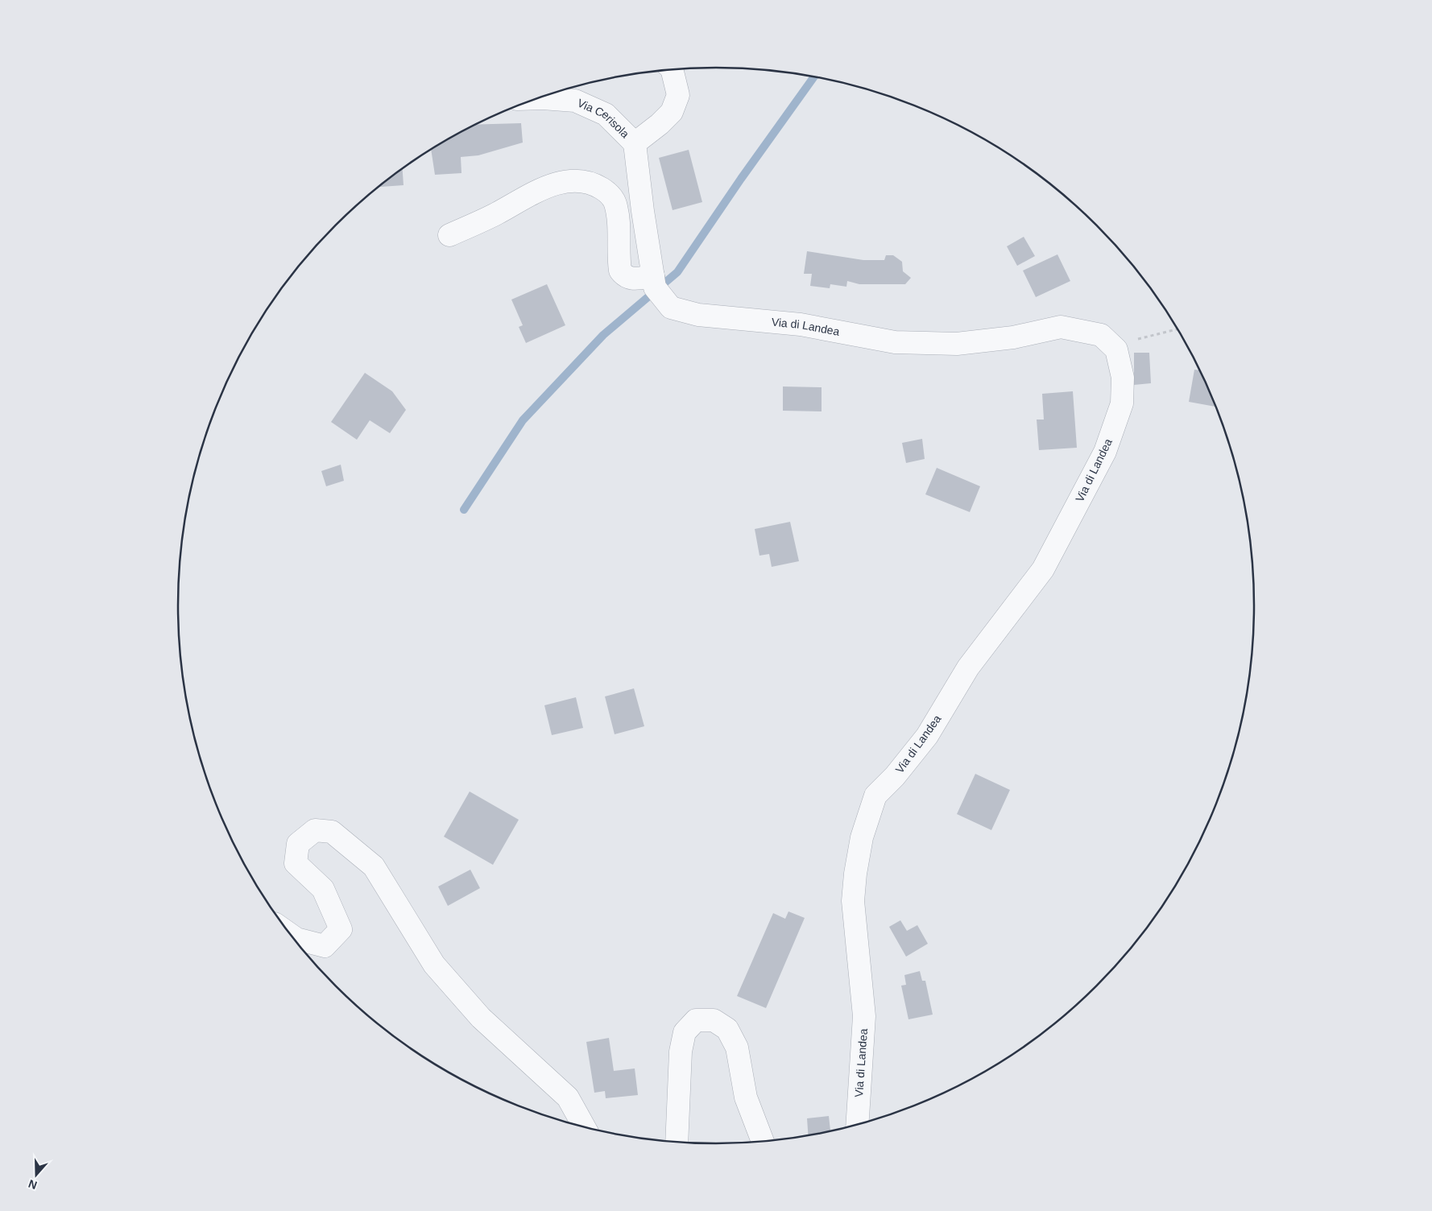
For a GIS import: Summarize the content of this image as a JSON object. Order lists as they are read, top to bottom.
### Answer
{
  "streets": {
    "street": ["Via Cerisola", "Via di Landea"]
  },
  "crossings": [
    ["Via Cerisola", "Via di Landea"]
  ],
  "north": "bottom"
}
